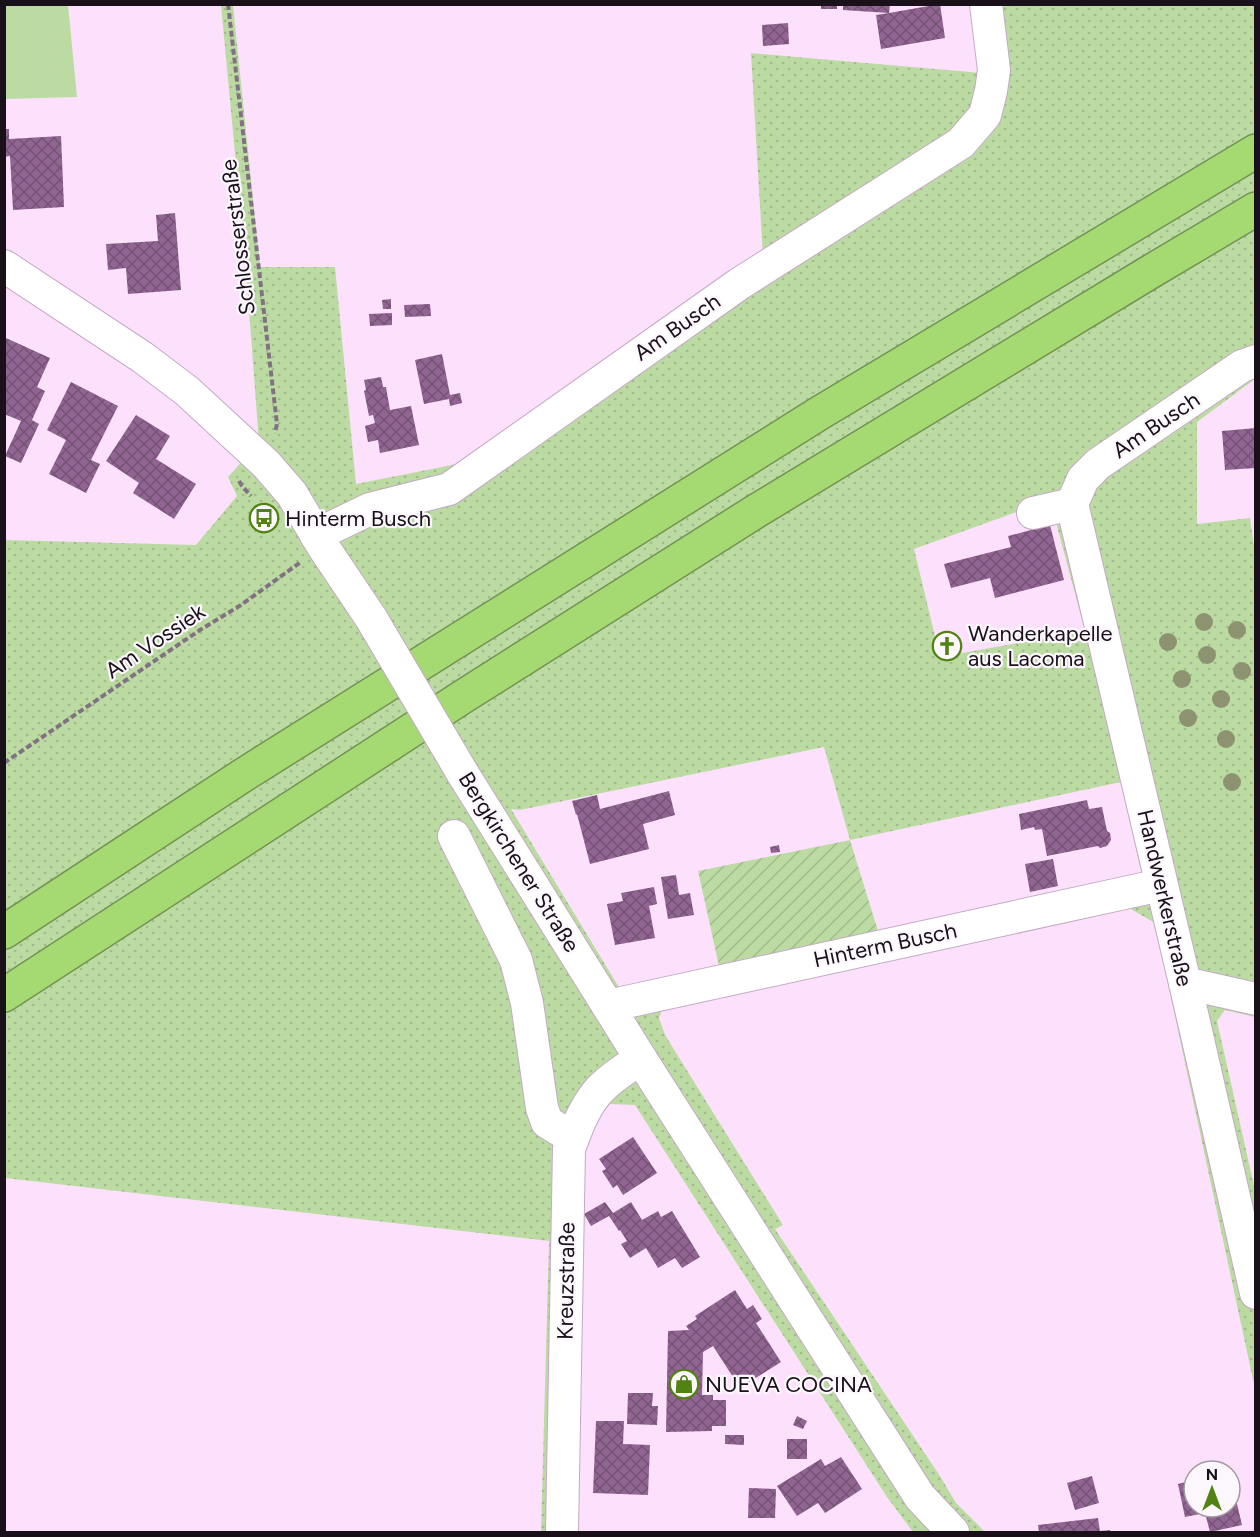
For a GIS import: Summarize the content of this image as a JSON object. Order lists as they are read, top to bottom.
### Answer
{
  "streets": {
    "street": [
      "Am Busch",
      "Bergkirchener Straße",
      "Handwerkerstraße",
      "Hinterm Busch",
      "Kreuzstraße"
    ],
    "path": ["Schlosserstraße", "Am Vossiek"]
  },
  "crossings": [
    ["Schlosserstraße", "Bergkirchener Straße"],
    ["Am Busch", "Am Vossiek"],
    ["Am Busch", "Bergkirchener Straße"],
    ["Am Busch", "Handwerkerstraße"],
    ["Am Vossiek", "Bergkirchener Straße"],
    ["Bergkirchener Straße", "Hinterm Busch"],
    ["Bergkirchener Straße", "Kreuzstraße"],
    ["Handwerkerstraße", "Hinterm Busch"]
  ],
  "places": {
    "bus stop": ["Hinterm Busch"],
    "church": ["Wanderkapelle aus Lacoma"],
    "shop": ["NUEVA COCINA"]
  },
  "north": "top"
}
